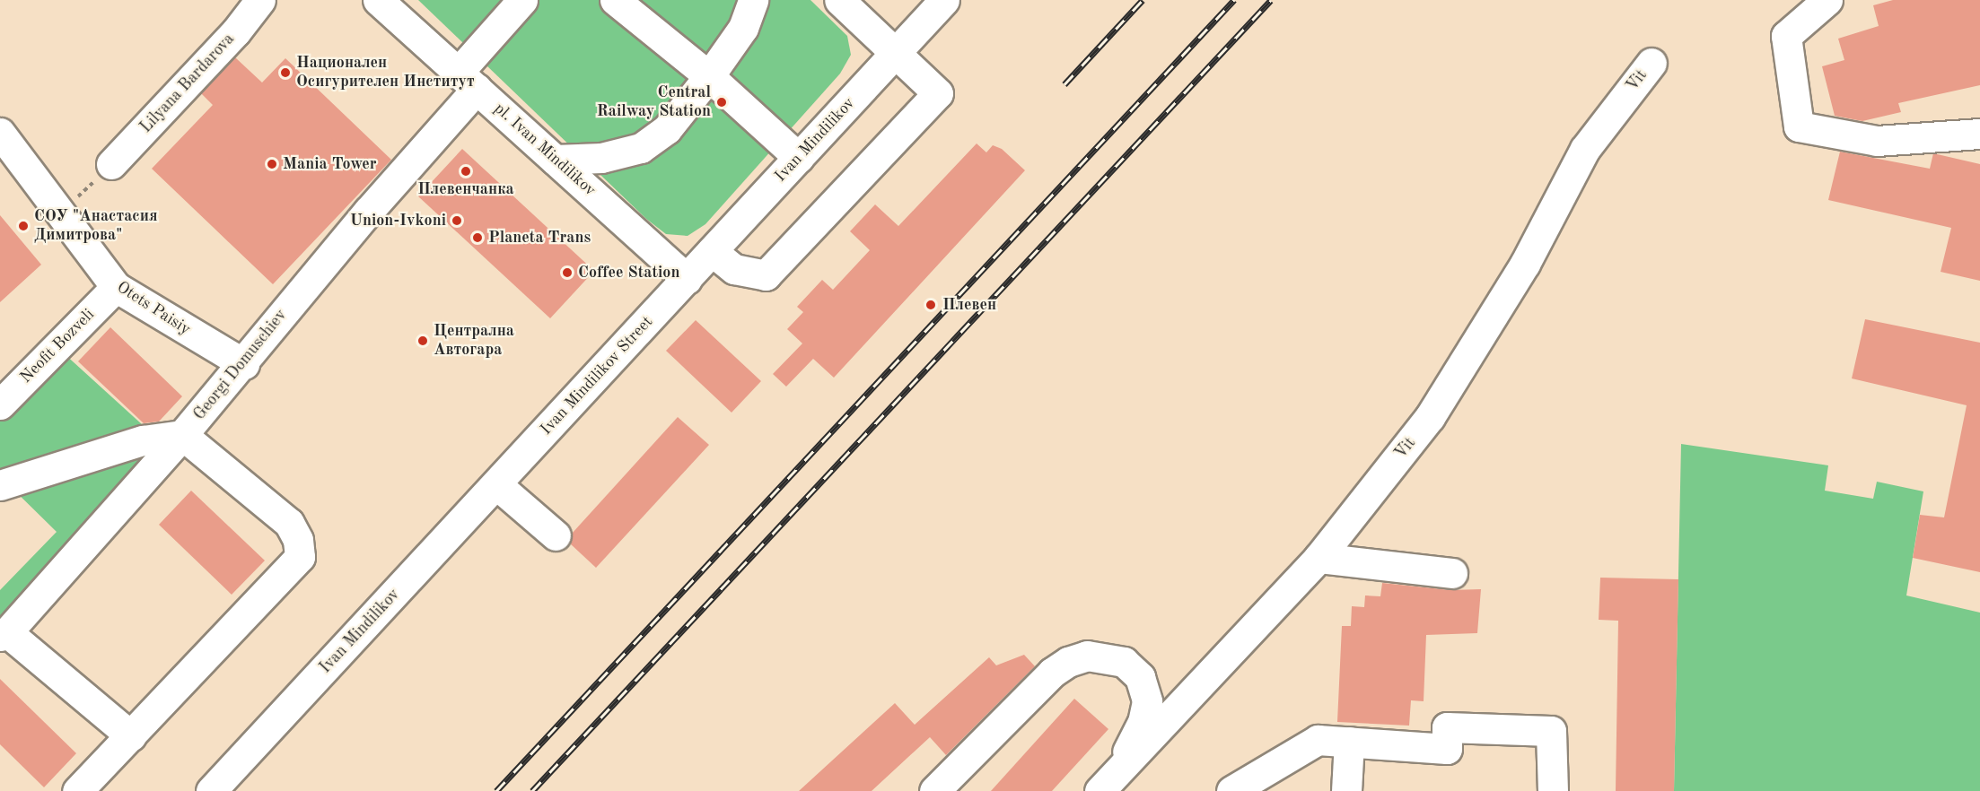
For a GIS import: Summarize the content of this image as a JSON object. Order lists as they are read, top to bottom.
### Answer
{
  "streets": {
    "street": [
      "Vit",
      "Lilyana Bardarova",
      "Ivan Mindilikov",
      "pl. Ivan Mindilikov",
      "Otets Paisiy",
      "Neofit Bozveli",
      "Georgi Domuschiev",
      "Ivan Mindilikov Street"
    ]
  },
  "crossings": [
    ["Ivan Mindilikov", "pl. Ivan Mindilikov"],
    ["Ivan Mindilikov", "Ivan Mindilikov Street"],
    ["pl. Ivan Mindilikov", "Georgi Domuschiev"],
    ["pl. Ivan Mindilikov", "Ivan Mindilikov Street"],
    ["Otets Paisiy", "Neofit Bozveli"],
    ["Otets Paisiy", "Georgi Domuschiev"]
  ],
  "places": [
    "Национален Осигурителен Институт",
    "Central Railway Station",
    "Mania Tower",
    "Плевенчанка",
    "Union-Ivkoni",
    "СОУ \"Анастасия Димитрова\"",
    "Planeta Trans",
    "Coffee Station",
    "Плевен",
    "Централна Автогара"
  ]
}
